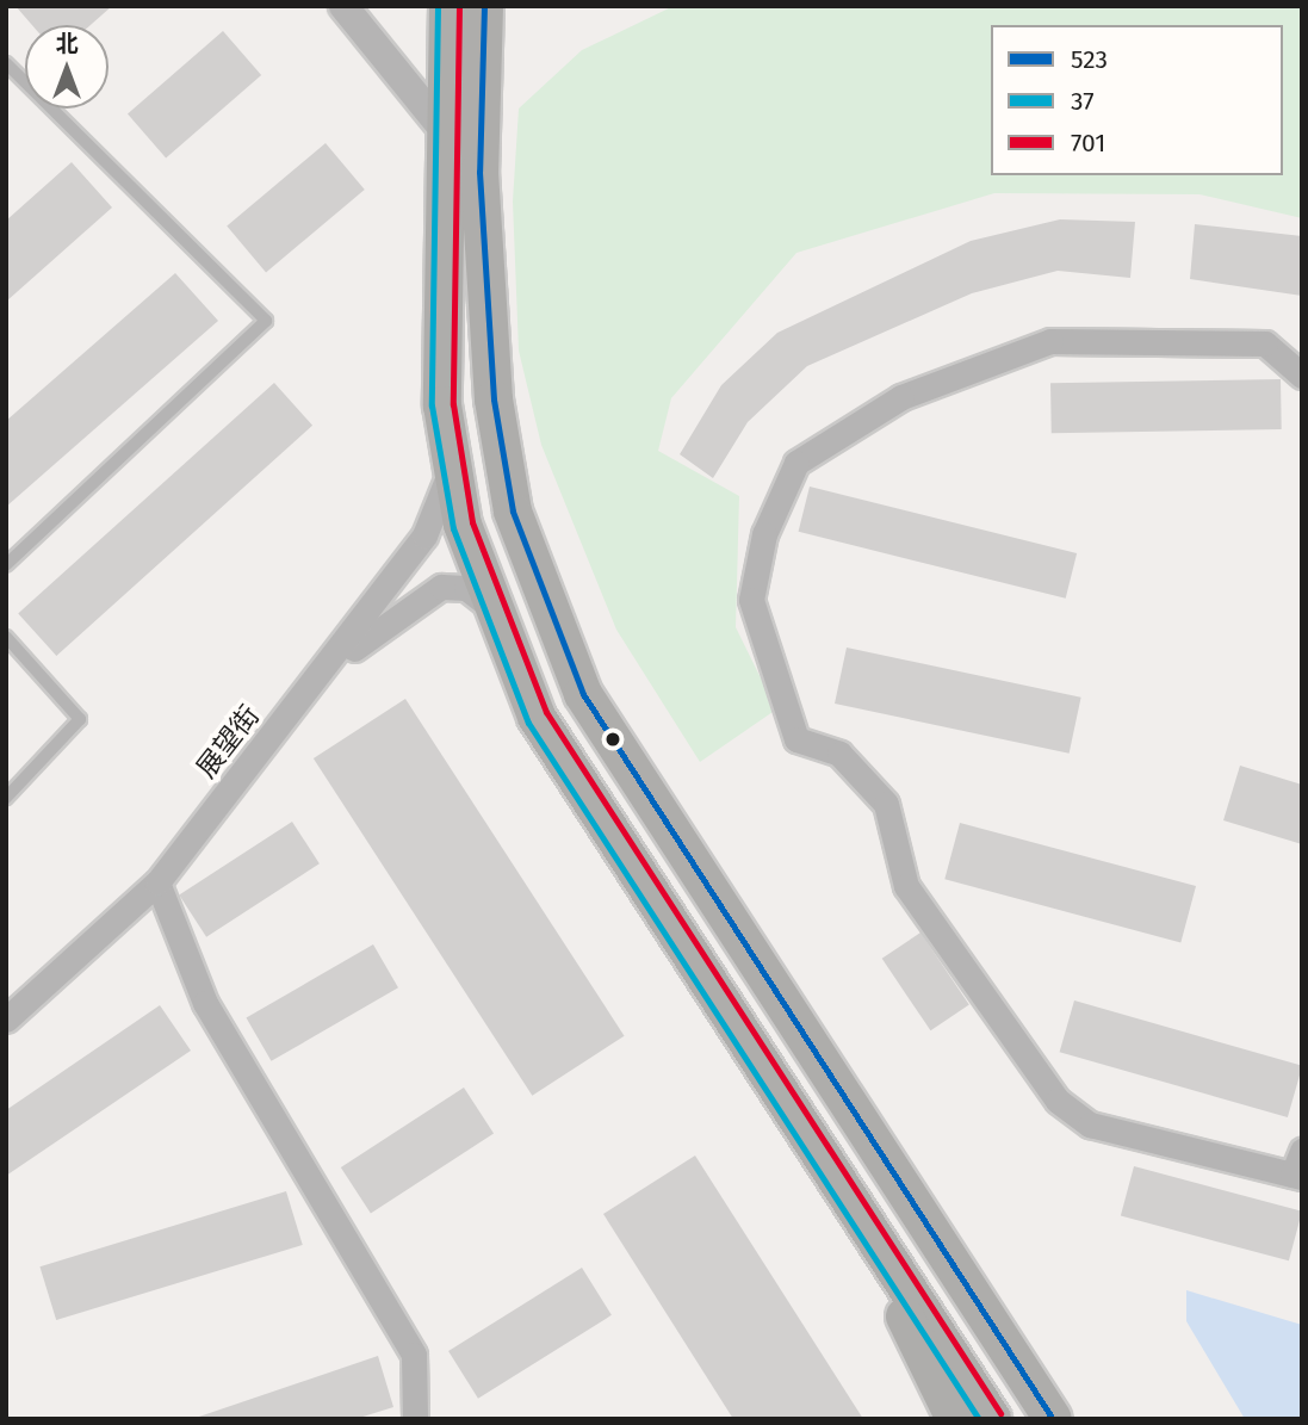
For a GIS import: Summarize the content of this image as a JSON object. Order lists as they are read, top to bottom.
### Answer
{
  "streets": {
    "street": ["展望街"]
  },
  "lines": ["transit line 523", "transit line 37", "transit line 701"],
  "legend": ["523", "37", "701"],
  "north": "top"
}
